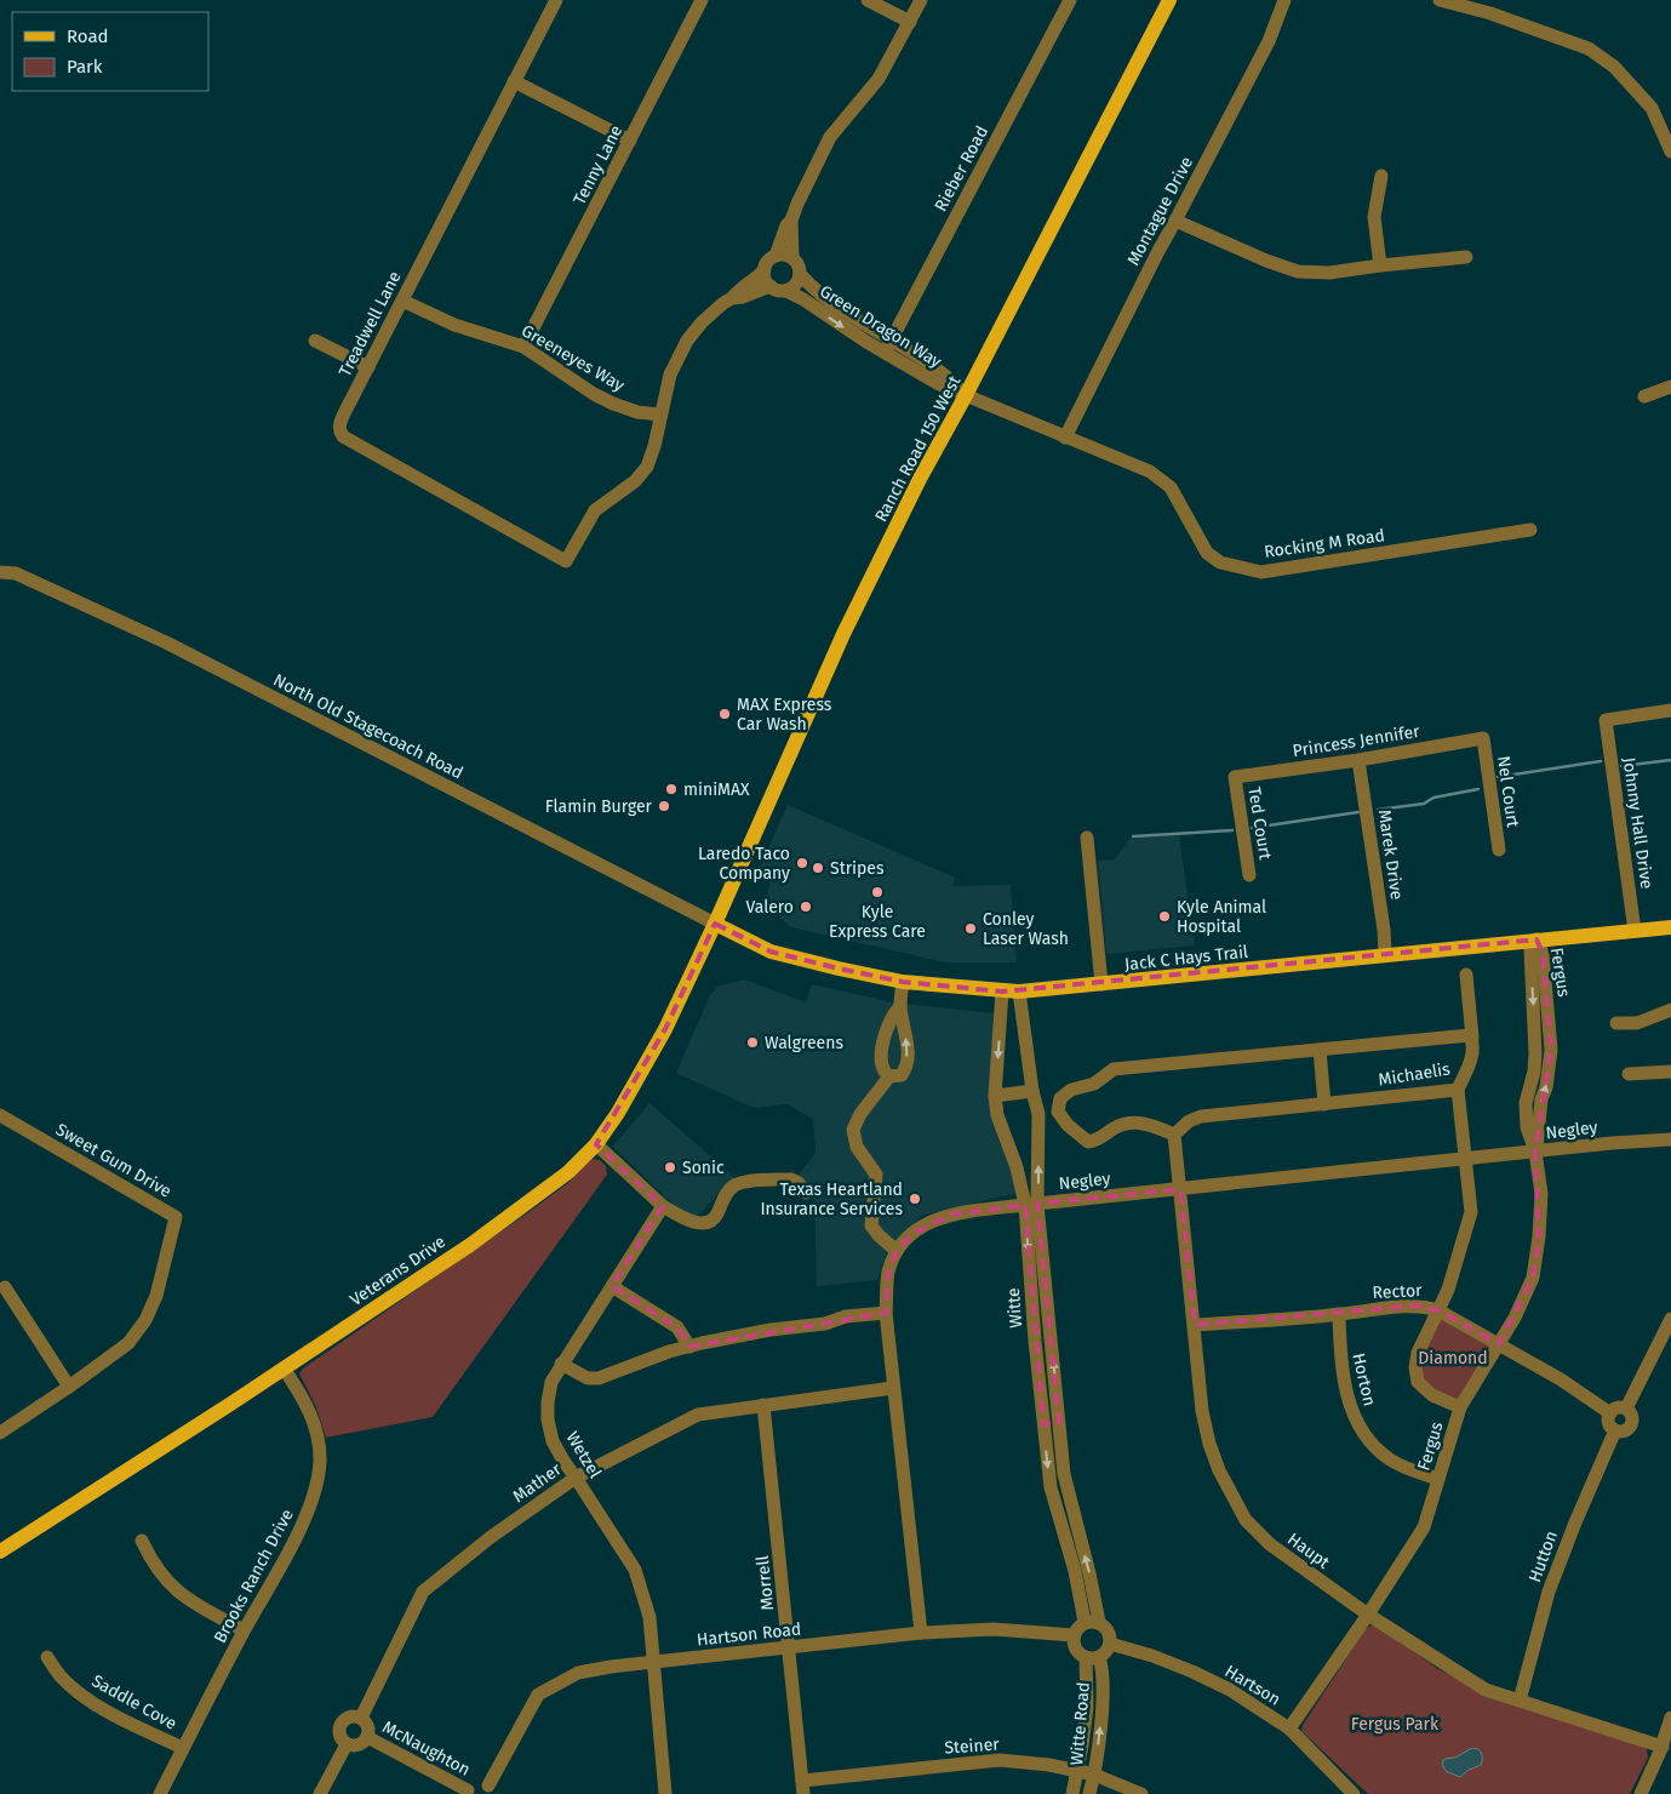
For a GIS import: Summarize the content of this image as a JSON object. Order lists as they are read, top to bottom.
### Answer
{
  "streets": {
    "main road": ["Ranch Road 150 West", "Jack C Hays Trail", "Veterans Drive"],
    "street": [
      "Tenny Lane",
      "Rieber Road",
      "Montague Drive",
      "Treadwell Lane",
      "Green Dragon Way",
      "Greeneyes Way",
      "Rocking M Road",
      "North Old Stagecoach Road",
      "Princess Jennifer",
      "Nel Court",
      "Ted Court",
      "Johnny Hall Drive",
      "Marek Drive",
      "Fergus",
      "Michaelis",
      "Negley",
      "Sweet Gum Drive",
      "Rector",
      "Witte",
      "Horton",
      "Wetzel",
      "Mather",
      "Haupt",
      "Hutton",
      "Brooks Ranch Drive",
      "Morrell",
      "Hartson Road",
      "Hartson",
      "Saddle Cove",
      "Witte Road",
      "Steiner",
      "McNaughton"
    ]
  },
  "crossings": [
    ["Tenny Lane", "Greeneyes Way"],
    ["Rieber Road", "Green Dragon Way"],
    ["Montague Drive", "Rocking M Road"],
    ["Treadwell Lane", "Greeneyes Way"],
    ["Green Dragon Way", "Ranch Road 150 West"],
    ["Green Dragon Way", "Rocking M Road"],
    ["Ranch Road 150 West", "Rocking M Road"],
    ["Ranch Road 150 West", "North Old Stagecoach Road"],
    ["Ranch Road 150 West", "Jack C Hays Trail"],
    ["Ranch Road 150 West", "Veterans Drive"],
    ["North Old Stagecoach Road", "Jack C Hays Trail"],
    ["North Old Stagecoach Road", "Veterans Drive"],
    ["Princess Jennifer", "Nel Court"],
    ["Princess Jennifer", "Ted Court"],
    ["Princess Jennifer", "Marek Drive"],
    ["Johnny Hall Drive", "Jack C Hays Trail"],
    ["Marek Drive", "Jack C Hays Trail"],
    ["Jack C Hays Trail", "Fergus"],
    ["Jack C Hays Trail", "Veterans Drive"],
    ["Jack C Hays Trail", "Witte"],
    ["Fergus", "Negley"],
    ["Fergus", "Rector"],
    ["Fergus", "Horton"],
    ["Fergus", "Haupt"],
    ["Fergus", "Hartson"],
    ["Michaelis", "Haupt"],
    ["Negley", "Witte"],
    ["Negley", "Mather"],
    ["Negley", "Haupt"],
    ["Negley", "Hartson Road"],
    ["Veterans Drive", "Brooks Ranch Drive"],
    ["Rector", "Horton"],
    ["Rector", "Haupt"],
    ["Rector", "Hutton"],
    ["Witte", "Hartson Road"],
    ["Witte", "Hartson"],
    ["Witte", "Witte Road"],
    ["Wetzel", "Mather"],
    ["Wetzel", "Hartson Road"],
    ["Mather", "Morrell"],
    ["Mather", "McNaughton"],
    ["Haupt", "Hutton"],
    ["Brooks Ranch Drive", "Saddle Cove"],
    ["Morrell", "Hartson Road"],
    ["Morrell", "Steiner"],
    ["Hartson Road", "Hartson"],
    ["Hartson Road", "Witte Road"],
    ["Hartson", "Witte Road"],
    ["Witte Road", "Steiner"]
  ],
  "parks": ["Diamond", "Fergus Park"],
  "places": [
    "MAX Express Car Wash",
    "miniMAX",
    "Flamin Burger",
    "Laredo Taco Company",
    "Stripes",
    "Kyle Express Care",
    "Valero",
    "Kyle Animal Hospital",
    "Conley Laser Wash",
    "Walgreens",
    "Sonic",
    "Texas Heartland Insurance Services"
  ],
  "legend": ["Road", "Park"]
}
